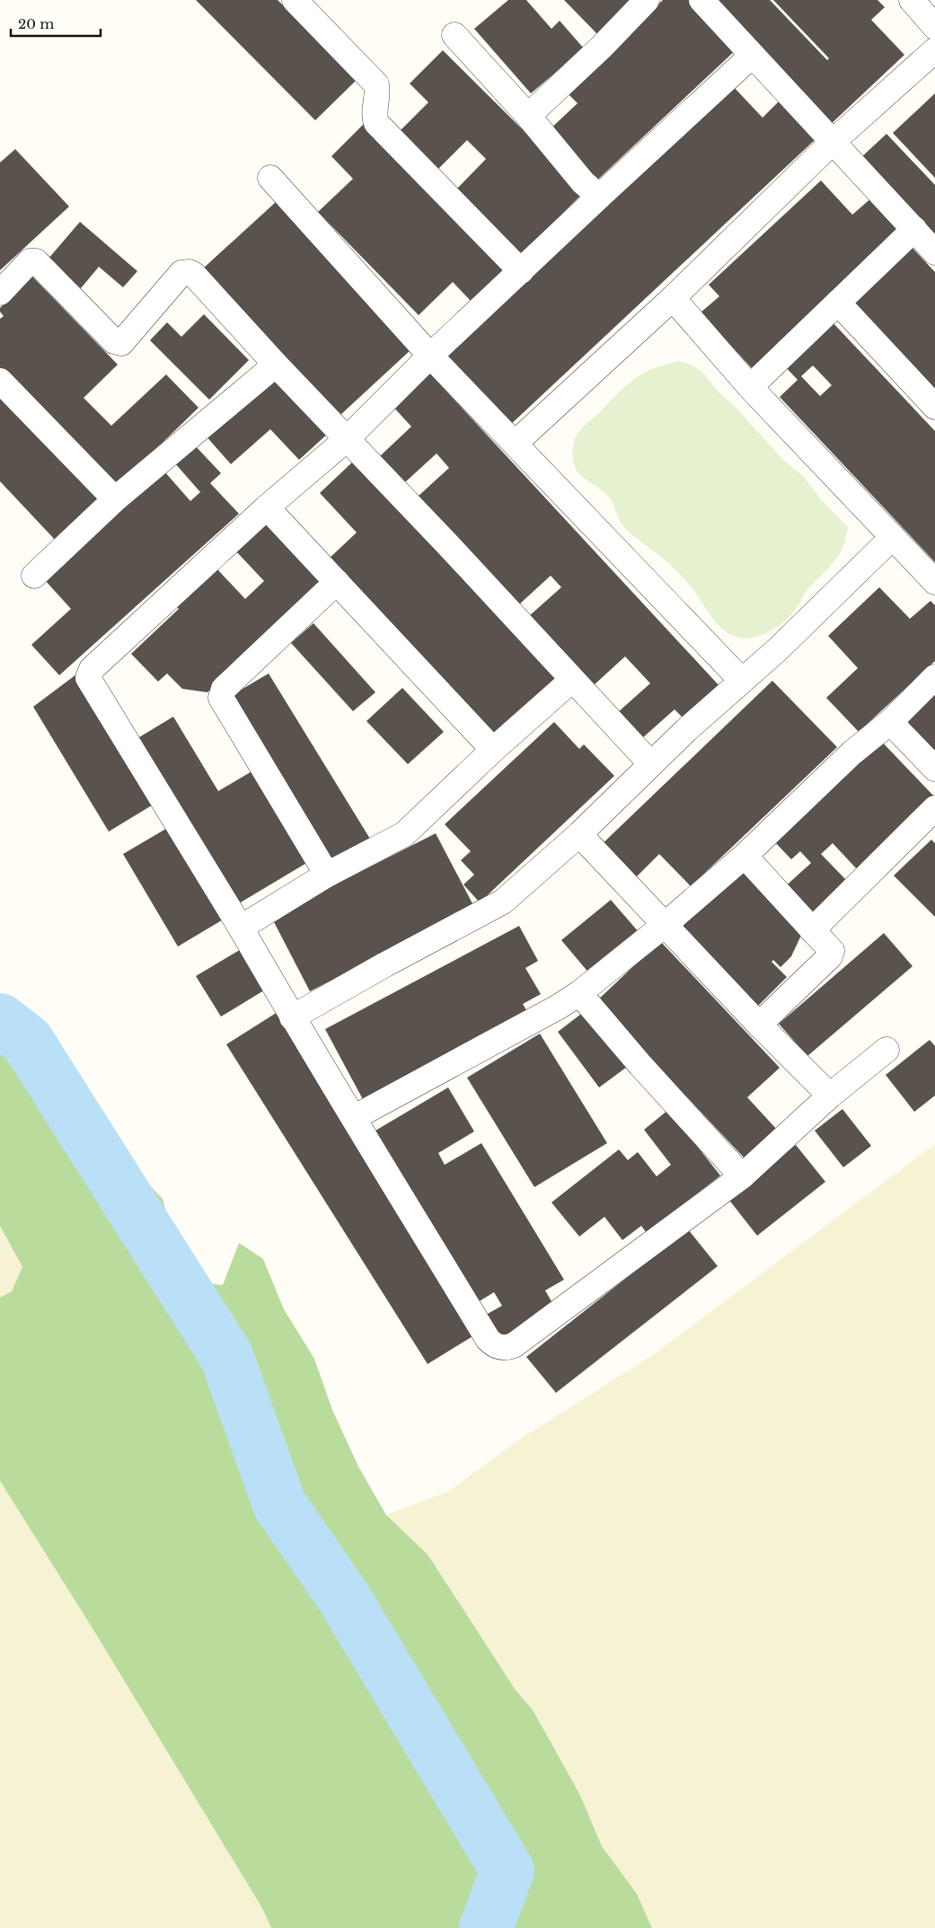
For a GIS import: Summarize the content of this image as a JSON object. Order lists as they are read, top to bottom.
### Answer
{
  "scale_bar": "20 m"
}
